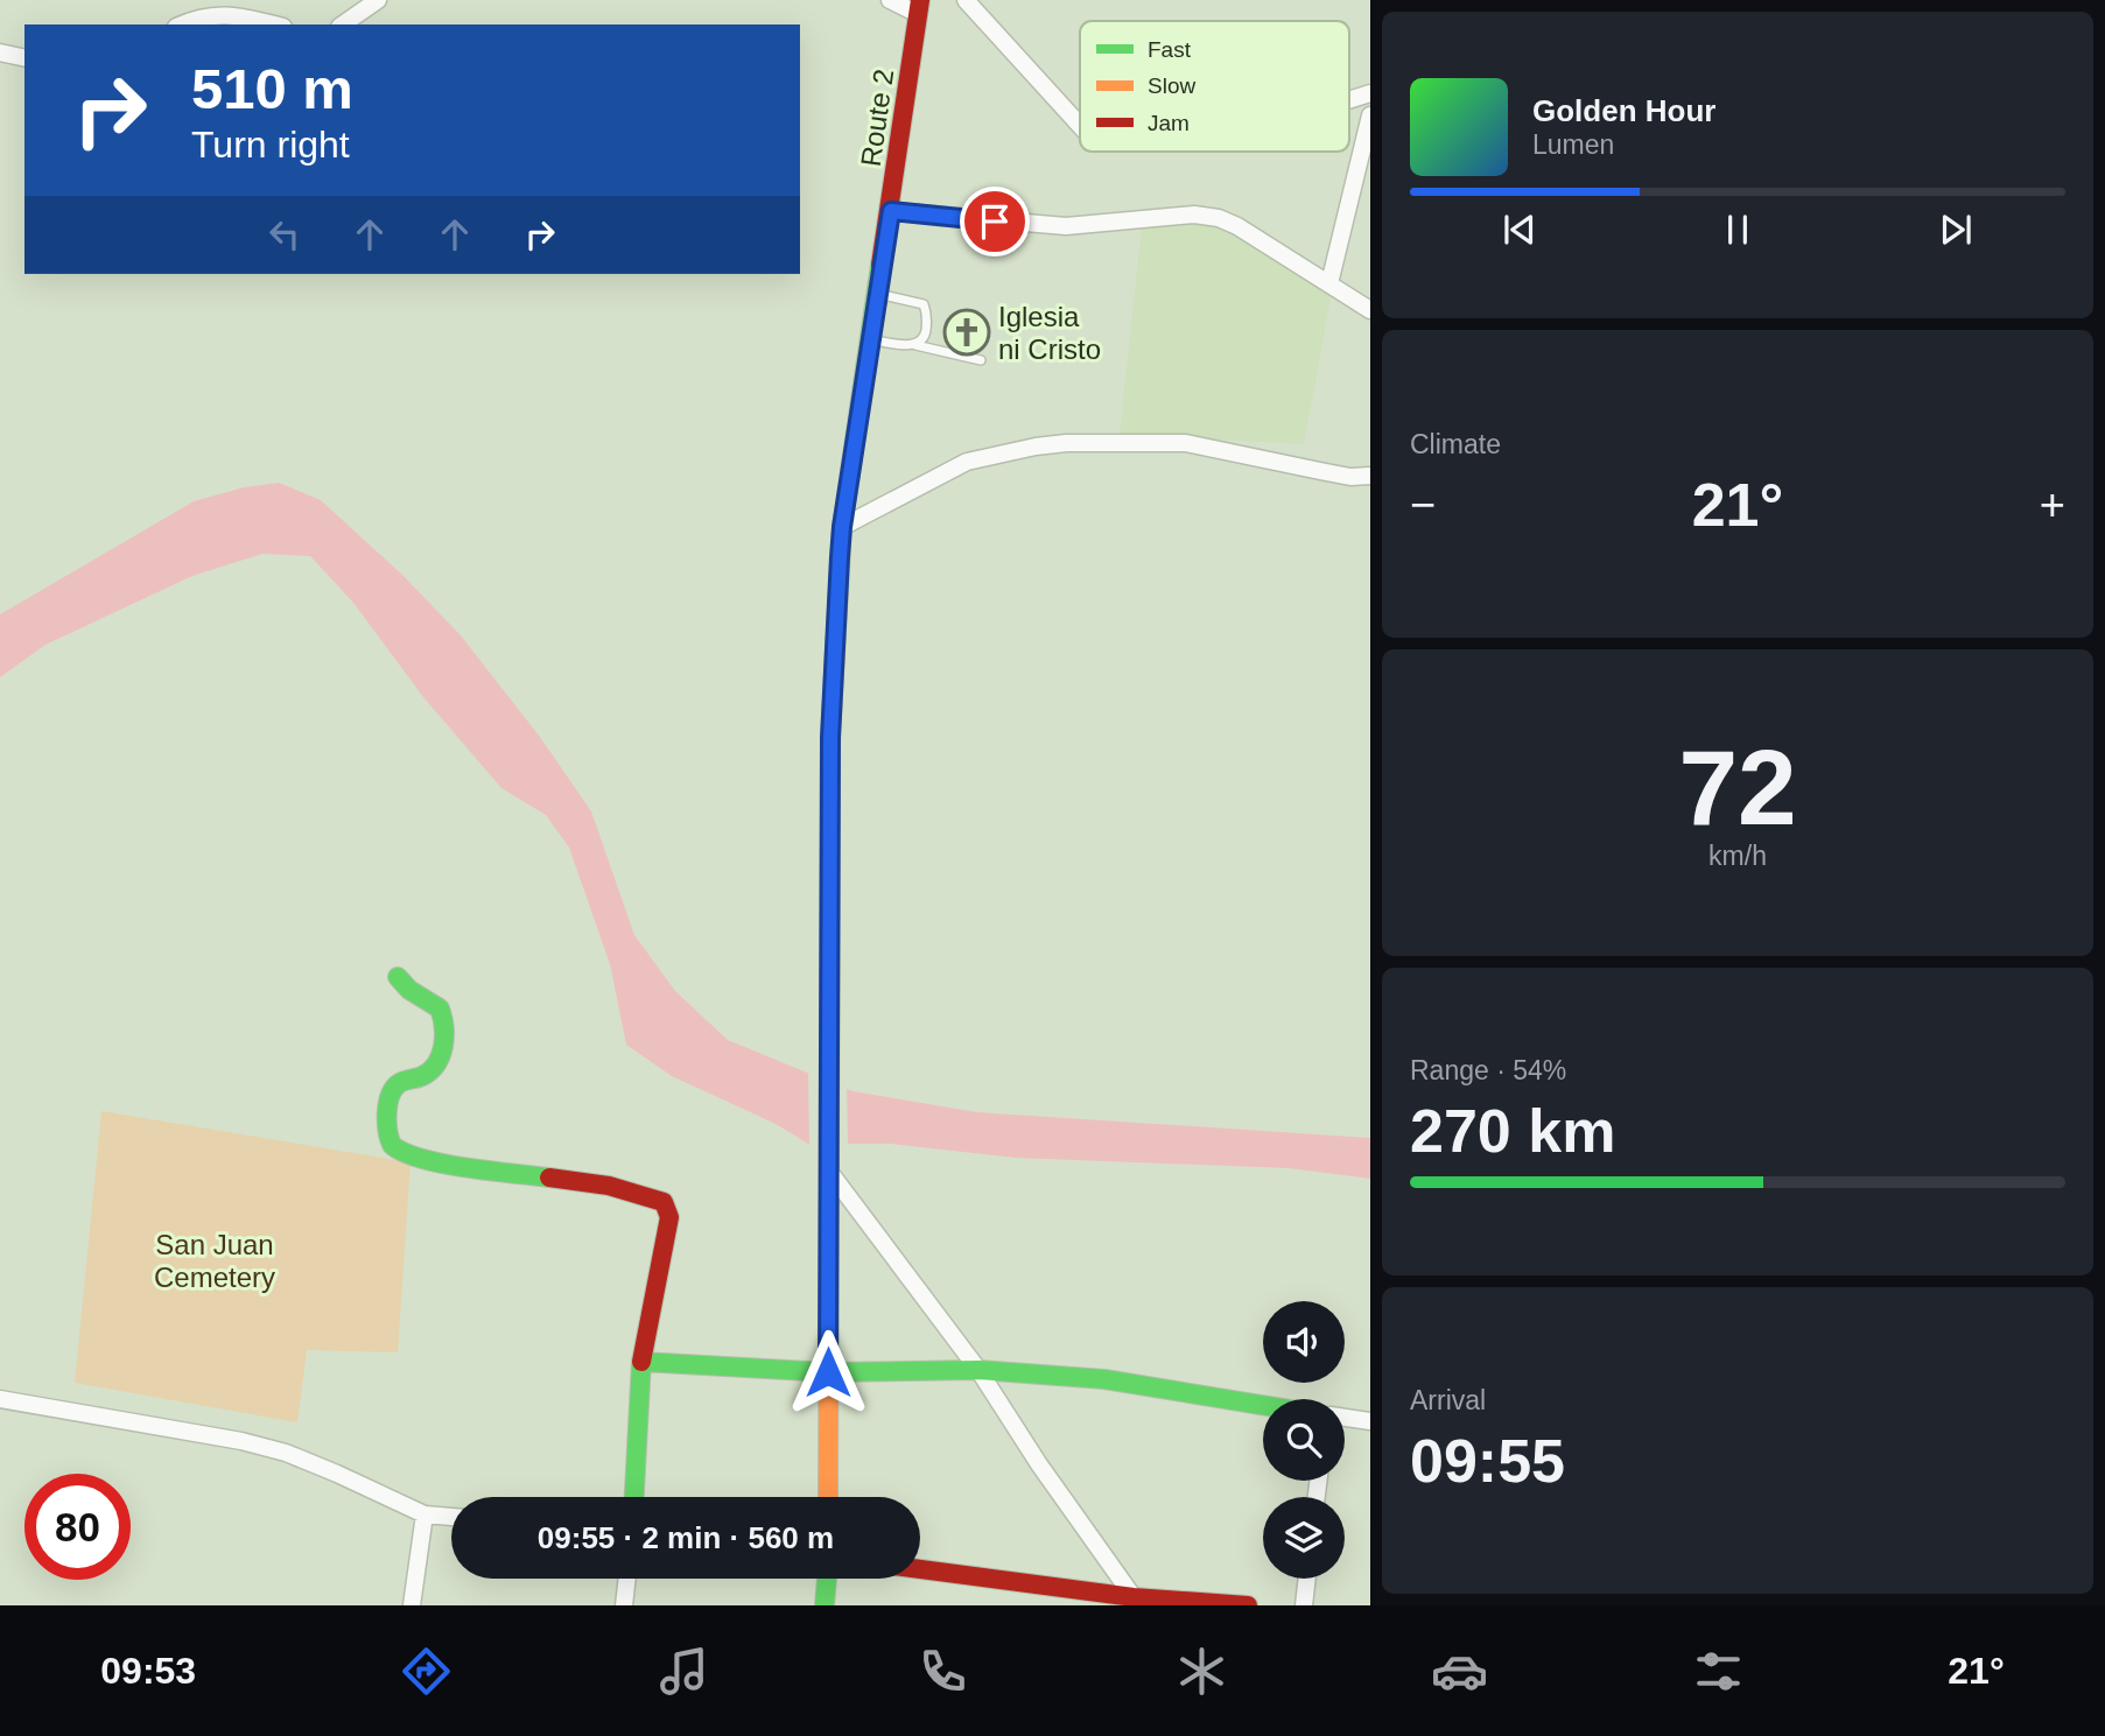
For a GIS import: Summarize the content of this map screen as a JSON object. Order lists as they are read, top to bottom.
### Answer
{
  "streets": {
    "main road": ["Route 2"]
  },
  "parks": ["San Juan Cemetery"],
  "places": {
    "church": ["Iglesia ni Cristo"]
  },
  "legend": ["Fast", "Slow", "Jam"],
  "page": {
    "turn": ["510 m", "Turn right"],
    "song": ["Golden Hour", "Lumen"],
    "tile": [
      "Climate",
      ["72", "km/h"],
      ["Range · 54%", "270 km"],
      ["Arrival", "09:55"]
    ],
    "heat": ["−", "21°", "+"],
    "limit": "80",
    "trip": "09:55 · 2 min · 560 m",
    "tabs": ["09:53", "21°"]
  }
}
